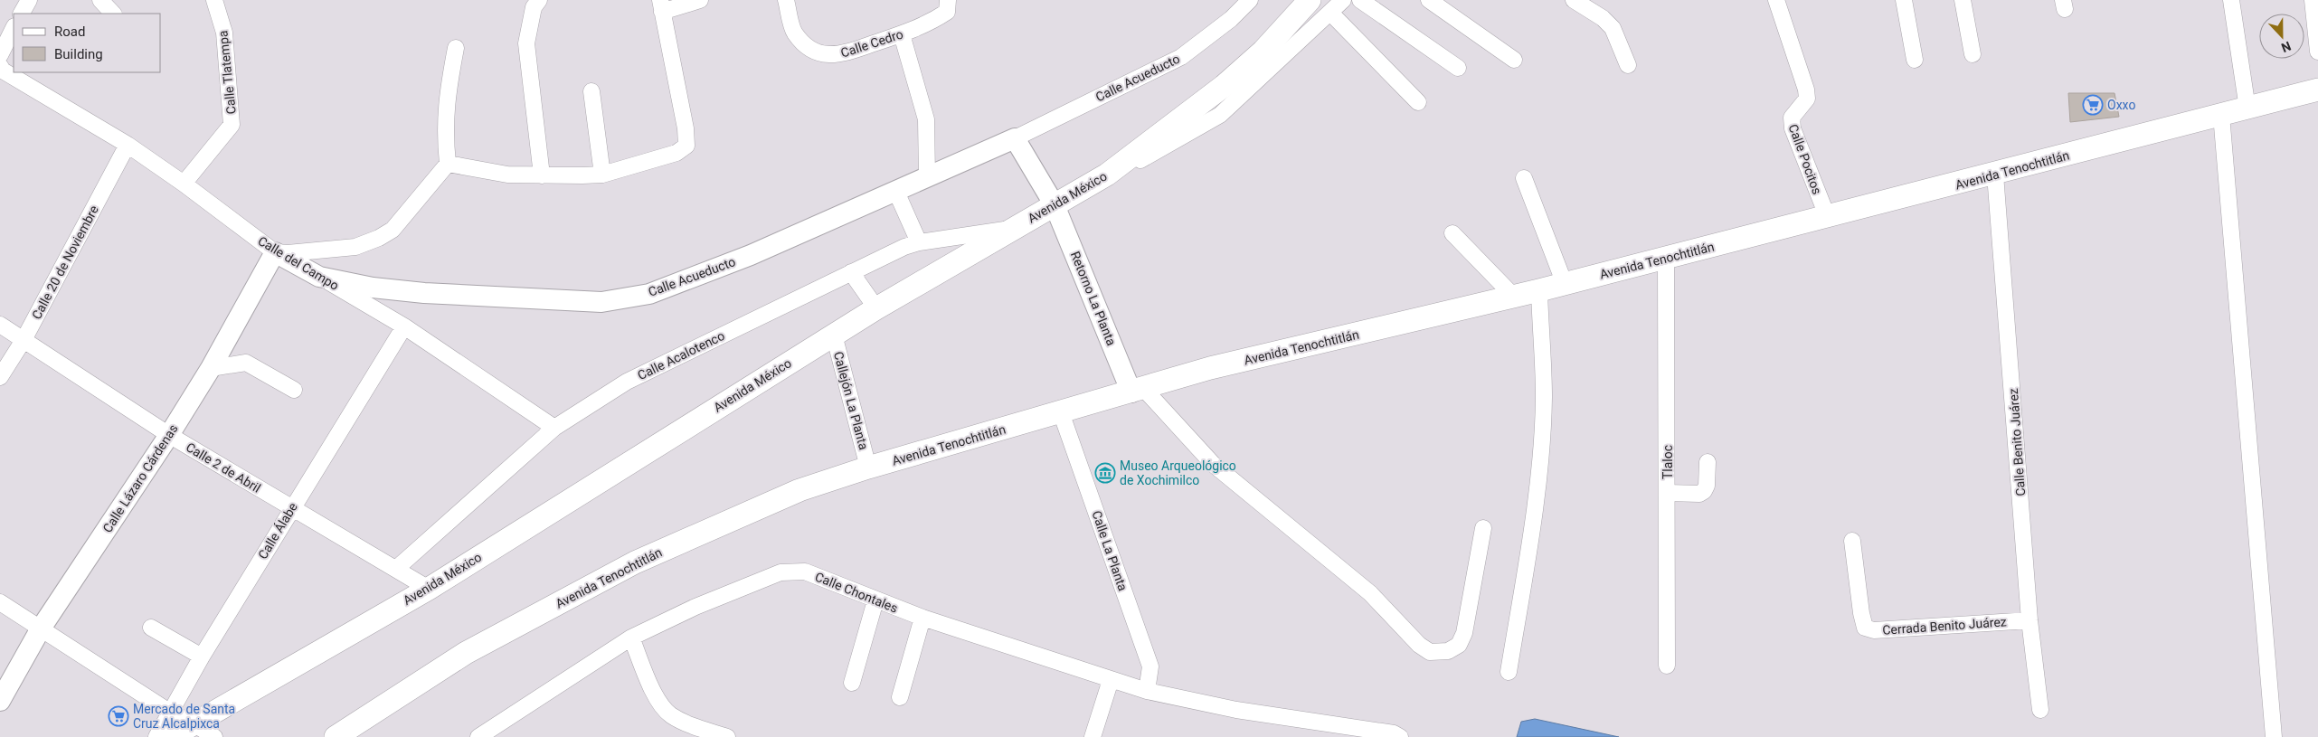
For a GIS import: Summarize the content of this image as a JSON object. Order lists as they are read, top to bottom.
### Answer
{
  "streets": {
    "main road": ["Avenida Tenochtitlán", "Avenida México"],
    "street": [
      "Calle Cedro",
      "Calle Tlatempa",
      "Calle Acueducto",
      "Calle Pocitos",
      "Calle 20 de Noviembre",
      "Calle del Campo",
      "Retorno La Planta",
      "Calle Acalotenco",
      "Callejón La Planta",
      "Calle Benito Juárez",
      "Tlaloc",
      "Calle 2 de Abril",
      "Calle Lázaro Cárdenas",
      "Calle Álabe",
      "Calle La Planta",
      "Calle Chontales",
      "Cerrada Benito Juárez"
    ]
  },
  "crossings": [
    ["Calle Tlatempa", "Calle del Campo"],
    ["Calle Acueducto", "Calle del Campo"],
    ["Calle Pocitos", "Avenida Tenochtitlán"],
    ["Avenida Tenochtitlán", "Retorno La Planta"],
    ["Avenida Tenochtitlán", "Callejón La Planta"],
    ["Avenida Tenochtitlán", "Calle Benito Juárez"],
    ["Avenida Tenochtitlán", "Tlaloc"],
    ["Avenida Tenochtitlán", "Calle La Planta"],
    ["Avenida México", "Retorno La Planta"],
    ["Avenida México", "Calle Acalotenco"],
    ["Avenida México", "Callejón La Planta"],
    ["Avenida México", "Calle 2 de Abril"],
    ["Calle 20 de Noviembre", "Calle del Campo"],
    ["Calle 20 de Noviembre", "Calle 2 de Abril"],
    ["Calle del Campo", "Calle Acalotenco"],
    ["Calle del Campo", "Calle Lázaro Cárdenas"],
    ["Calle del Campo", "Calle Álabe"],
    ["Calle Acalotenco", "Calle 2 de Abril"],
    ["Calle Benito Juárez", "Cerrada Benito Juárez"],
    ["Calle 2 de Abril", "Calle Lázaro Cárdenas"],
    ["Calle 2 de Abril", "Calle Álabe"],
    ["Calle La Planta", "Calle Chontales"]
  ],
  "places": {
    "supermarket": ["Oxxo", "Mercado de Santa Cruz Alcalpixca"],
    "museum": ["Museo Arqueológico de Xochimilco"]
  },
  "legend": ["Road", "Building"],
  "north": "bottom"
}
